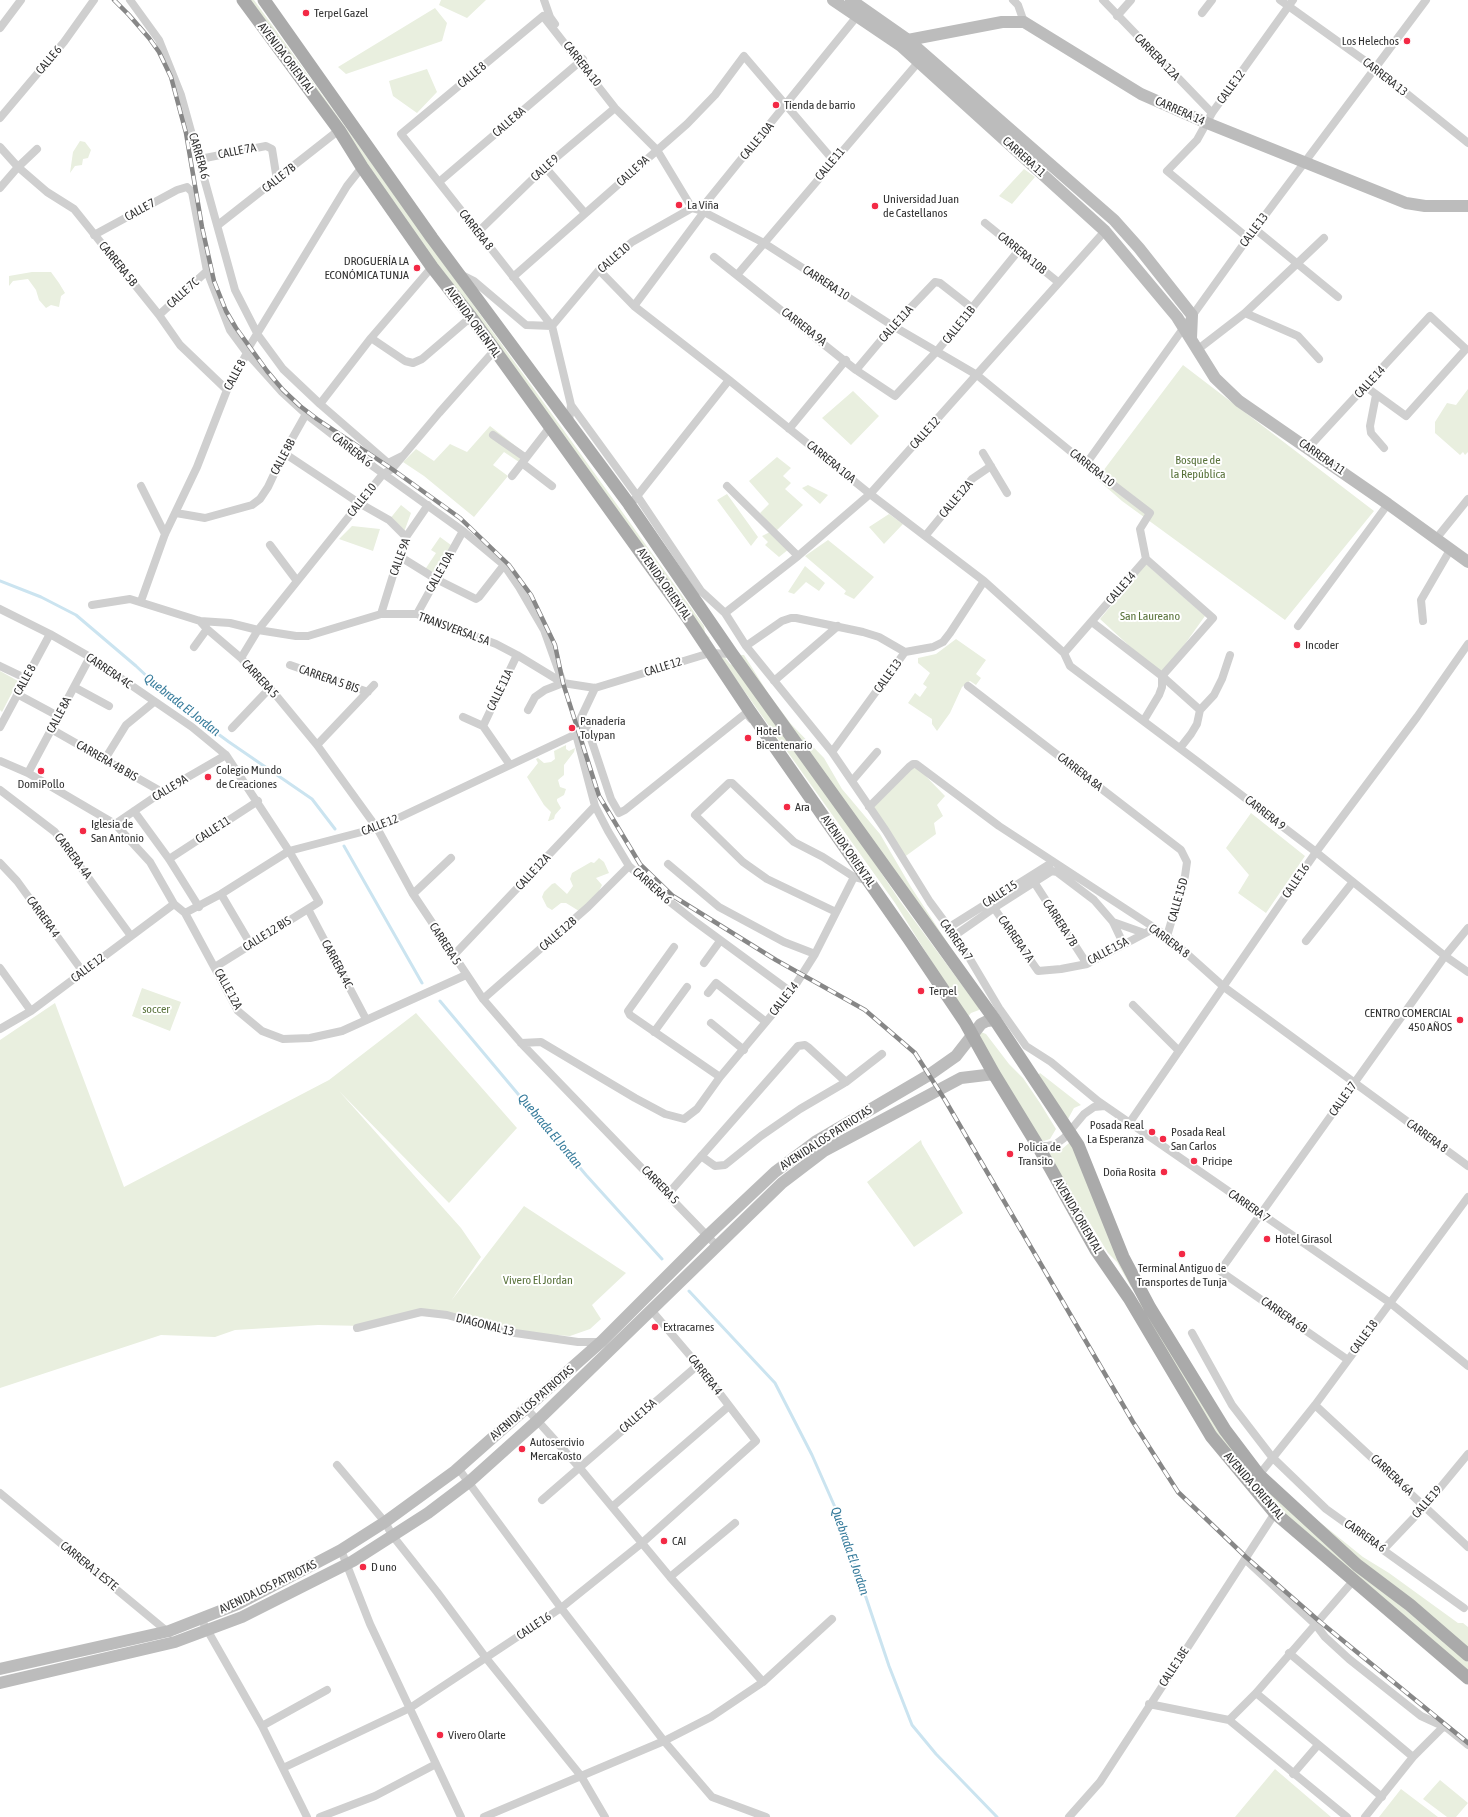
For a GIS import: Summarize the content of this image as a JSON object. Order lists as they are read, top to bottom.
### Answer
{
  "streets": {
    "main road": [
      "AVENIDA ORIENTAL",
      "CARRERA 14",
      "CARRERA 11",
      "AVENIDA LOS PATRIOTAS"
    ],
    "street": [
      "CARRERA 12A",
      "CALLE 6",
      "CARRERA 10",
      "CALLE 8",
      "CARRERA 13",
      "CALLE 12",
      "CALLE 8A",
      "CALLE 10A",
      "CALLE 7A",
      "CARRERA 6",
      "CALLE 11",
      "CALLE 9",
      "CALLE 9A",
      "CALLE 7B",
      "CALLE 7",
      "CARRERA 8",
      "CALLE 13",
      "CARRERA 10B",
      "CALLE 10",
      "CARRERA 5B",
      "CALLE 7C",
      "CALLE 11A",
      "CALLE 11B",
      "CARRERA 9A",
      "CALLE 14",
      "CALLE 8B",
      "CARRERA 10A",
      "CALLE 12A",
      "TRANSVERSAL 5A",
      "CARRERA 4C",
      "CARRERA 5",
      "CARRERA 5 BIS",
      "CARRERA 4B BIS",
      "CARRERA 8A",
      "CARRERA 9",
      "CARRERA 4A",
      "CALLE 16",
      "CALLE 15",
      "CALLE 15D",
      "CARRERA 4",
      "CARRERA 7B",
      "CALLE 12 BIS",
      "CALLE 12B",
      "CARRERA 7A",
      "CARRERA 7",
      "CALLE 15A",
      "CALLE 17",
      "CARRERA 6B",
      "DIAGONAL 13",
      "CALLE 18",
      "CARRERA 6A",
      "CALLE 19",
      "CARRERA 1 ESTE",
      "CALLE 18E"
    ]
  },
  "crossings": [
    ["CARRERA 12A", "CALLE 12"],
    ["CARRERA 12A", "CARRERA 14"],
    ["AVENIDA ORIENTAL", "CALLE 8"],
    ["AVENIDA ORIENTAL", "CALLE 12"],
    ["AVENIDA ORIENTAL", "CALLE 7B"],
    ["AVENIDA ORIENTAL", "CARRERA 8"],
    ["AVENIDA ORIENTAL", "CALLE 13"],
    ["AVENIDA ORIENTAL", "CALLE 10"],
    ["AVENIDA ORIENTAL", "CARRERA 7"],
    ["AVENIDA ORIENTAL", "AVENIDA LOS PATRIOTAS"],
    ["AVENIDA ORIENTAL", "CALLE 18"],
    ["AVENIDA ORIENTAL", "CALLE 18E"],
    ["CARRERA 10", "CALLE 8"],
    ["CARRERA 10", "CALLE 12"],
    ["CARRERA 10", "CALLE 8A"],
    ["CARRERA 10", "CALLE 10A"],
    ["CARRERA 10", "CALLE 11"],
    ["CARRERA 10", "CALLE 9"],
    ["CARRERA 10", "CALLE 9A"],
    ["CARRERA 10", "CALLE 13"],
    ["CARRERA 10", "CALLE 10"],
    ["CARRERA 10", "CALLE 11A"],
    ["CARRERA 10", "CALLE 11B"],
    ["CARRERA 10", "CALLE 14"],
    ["CALLE 8", "CARRERA 6"],
    ["CALLE 8", "CARRERA 8"],
    ["CALLE 8", "CARRERA 5B"],
    ["CALLE 8", "CALLE 8B"],
    ["CALLE 8", "TRANSVERSAL 5A"],
    ["CALLE 8", "CARRERA 4C"],
    ["CARRERA 13", "CALLE 12"],
    ["CARRERA 13", "CALLE 13"],
    ["CALLE 12", "CARRERA 14"],
    ["CALLE 12", "CARRERA 6"],
    ["CALLE 12", "CARRERA 11"],
    ["CALLE 12", "CALLE 13"],
    ["CALLE 12", "CARRERA 10B"],
    ["CALLE 12", "CARRERA 10A"],
    ["CALLE 12", "CALLE 12A"],
    ["CALLE 12", "TRANSVERSAL 5A"],
    ["CALLE 12", "CARRERA 4C"],
    ["CALLE 12", "CARRERA 5"],
    ["CALLE 12", "CARRERA 4A"],
    ["CALLE 12", "CARRERA 4"],
    ["CARRERA 14", "CALLE 13"],
    ["CALLE 8A", "CARRERA 8"],
    ["CALLE 8A", "CARRERA 4C"],
    ["CALLE 8A", "CARRERA 4B BIS"],
    ["CALLE 10A", "CARRERA 6"],
    ["CALLE 10A", "CARRERA 11"],
    ["CALLE 10A", "CALLE 9A"],
    ["CALLE 10A", "CALLE 10"],
    ["CALLE 10A", "CARRERA 10A"],
    ["CALLE 10A", "TRANSVERSAL 5A"],
    ["CALLE 7A", "CARRERA 6"],
    ["CALLE 7A", "CALLE 7B"],
    ["CARRERA 6", "CALLE 9A"],
    ["CARRERA 6", "CALLE 7B"],
    ["CARRERA 6", "CALLE 7"],
    ["CARRERA 6", "CALLE 10"],
    ["CARRERA 6", "CALLE 7C"],
    ["CARRERA 6", "CALLE 14"],
    ["CARRERA 6", "CALLE 8B"],
    ["CARRERA 6", "CALLE 12A"],
    ["CARRERA 6", "TRANSVERSAL 5A"],
    ["CARRERA 6", "CALLE 12B"],
    ["CARRERA 6", "CALLE 18"],
    ["CARRERA 6", "CALLE 19"],
    ["CARRERA 11", "CALLE 11"],
    ["CARRERA 11", "CALLE 13"],
    ["CARRERA 11", "CALLE 14"],
    ["CALLE 11", "CARRERA 9A"],
    ["CALLE 11", "CARRERA 4C"],
    ["CALLE 9", "CARRERA 8"],
    ["CALLE 9A", "CARRERA 8"],
    ["CALLE 9A", "CALLE 12A"],
    ["CALLE 9A", "TRANSVERSAL 5A"],
    ["CALLE 9A", "CARRERA 4C"],
    ["CALLE 9A", "CARRERA 4B BIS"],
    ["CALLE 7", "CARRERA 5B"],
    ["CARRERA 8", "CALLE 10"],
    ["CARRERA 8", "CALLE 16"],
    ["CARRERA 8", "CALLE 15"],
    ["CARRERA 8", "CALLE 15D"],
    ["CARRERA 8", "CARRERA 7"],
    ["CARRERA 8", "CALLE 15A"],
    ["CARRERA 8", "CALLE 17"],
    ["CALLE 13", "CARRERA 10A"],
    ["CALLE 13", "CARRERA 7"],
    ["CARRERA 10B", "CALLE 11B"],
    ["CALLE 10", "CARRERA 10A"],
    ["CALLE 10", "TRANSVERSAL 5A"],
    ["CALLE 10", "CARRERA 5"],
    ["CARRERA 5B", "CALLE 7C"],
    ["CALLE 11A", "CALLE 11B"],
    ["CALLE 11A", "CARRERA 9A"],
    ["CALLE 11A", "TRANSVERSAL 5A"],
    ["CALLE 11B", "CARRERA 9A"],
    ["CALLE 14", "CARRERA 10A"],
    ["CALLE 14", "CARRERA 5"],
    ["CALLE 14", "CARRERA 9"],
    ["CARRERA 10A", "CALLE 12A"],
    ["CARRERA 10A", "CARRERA 9"],
    ["CALLE 12A", "CARRERA 4C"],
    ["CALLE 12A", "CARRERA 5"],
    ["CALLE 12A", "CALLE 12 BIS"],
    ["TRANSVERSAL 5A", "CARRERA 5"],
    ["CARRERA 4C", "CALLE 12 BIS"],
    ["CARRERA 5", "CALLE 12B"],
    ["CARRERA 5", "AVENIDA LOS PATRIOTAS"],
    ["CARRERA 8A", "CALLE 15D"],
    ["CARRERA 9", "CALLE 16"],
    ["CARRERA 9", "CALLE 17"],
    ["CALLE 16", "CARRERA 4"],
    ["CALLE 16", "CARRERA 7"],
    ["CALLE 15", "CARRERA 7B"],
    ["CALLE 15", "CARRERA 7A"],
    ["CALLE 15", "CARRERA 7"],
    ["CARRERA 4", "CALLE 15A"],
    ["CARRERA 4", "AVENIDA LOS PATRIOTAS"],
    ["CARRERA 7B", "CALLE 15A"],
    ["CARRERA 7A", "CALLE 15A"],
    ["CARRERA 7", "CALLE 17"],
    ["CARRERA 7", "CALLE 18"],
    ["CALLE 17", "CARRERA 6B"],
    ["AVENIDA LOS PATRIOTAS", "DIAGONAL 13"],
    ["AVENIDA LOS PATRIOTAS", "CARRERA 1 ESTE"],
    ["CARRERA 6B", "CALLE 18"],
    ["CALLE 18", "CARRERA 6A"],
    ["CARRERA 6A", "CALLE 19"]
  ],
  "water": ["Quebrada El Jordan"],
  "parks": [
    "Bosque de la República",
    "San Laureano",
    "soccer",
    "Vivero El Jordan"
  ],
  "places": [
    "Terpel Gazel",
    "Los Helechos",
    "Tienda de barrio",
    "La Viña",
    "Universidad Juan de Castellanos",
    "DROGUERÍA LA ECONÓMICA TUNJA",
    "Incoder",
    "Panadería Tolypan",
    "Hotel Bicentenario",
    "DomiPollo",
    "Colegio Mundo de Creaciones",
    "Ara",
    "Iglesia de San Antonio",
    "Terpel",
    "CENTRO COMERCIAL 450 AÑOS",
    "Posada Real La Esperanza",
    "Posada Real San Carlos",
    "Policia de Transito",
    "Pricipe",
    "Doña Rosita",
    "Hotel Girasol",
    "Terminal Antiguo de Transportes de Tunja",
    "Extracarnes",
    "Autosercivio MercaKosto",
    "CAI",
    "D uno",
    "Vivero Olarte"
  ]
}
